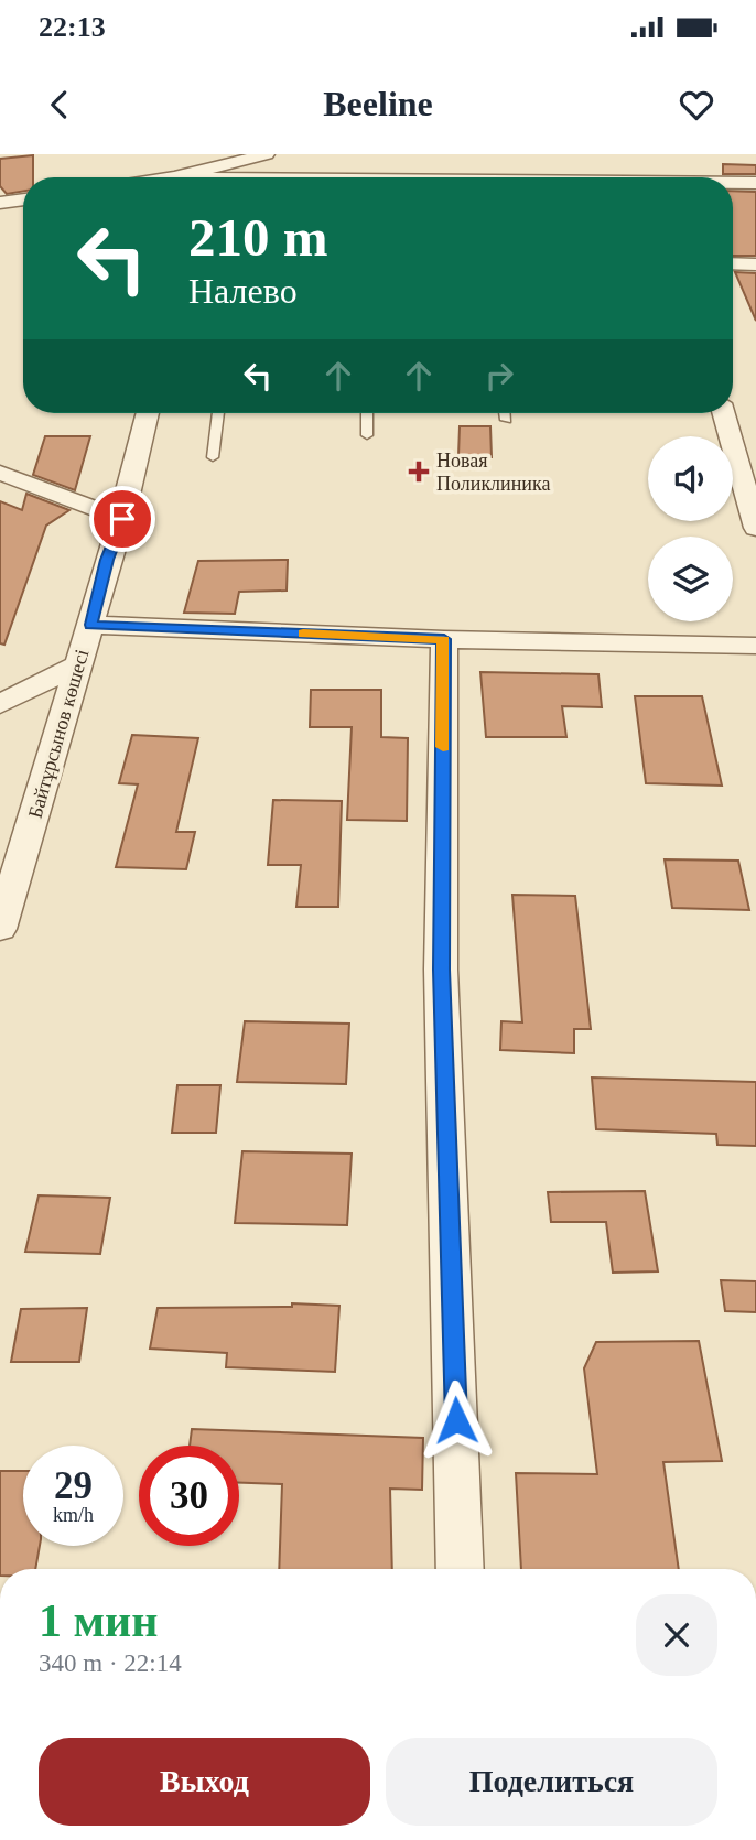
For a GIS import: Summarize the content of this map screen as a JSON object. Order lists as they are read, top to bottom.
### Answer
{
  "streets": {
    "street": ["Байтұрсынов көшесі"]
  },
  "places": {
    "health": ["Новая Поликлиника"]
  },
  "page": {
    "status": "22:13",
    "header": "Beeline",
    "turn": ["210 m", "Налево"],
    "speed": "29 km/h",
    "limit": "30",
    "heading": ["1 мин", "340 m · 22:14"],
    "buttons": ["Выход", "Поделиться"]
  }
}
